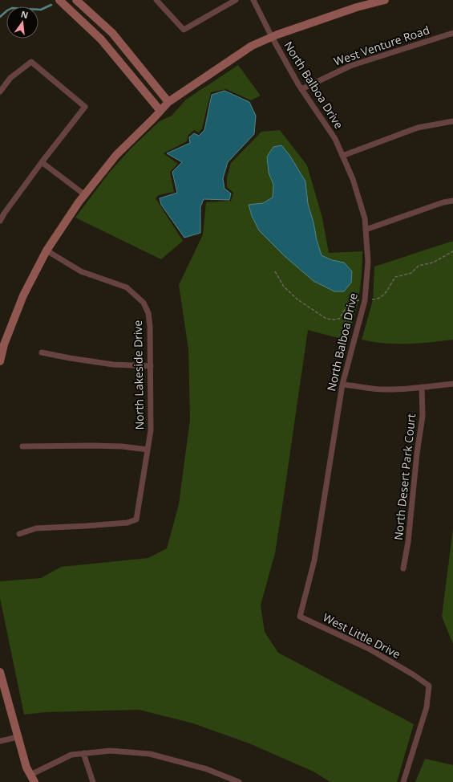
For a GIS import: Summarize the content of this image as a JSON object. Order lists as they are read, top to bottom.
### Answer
{
  "streets": {
    "street": [
      "West Venture Road",
      "North Balboa Drive",
      "North Lakeside Drive",
      "North Desert Park Court",
      "West Little Drive"
    ]
  },
  "crossings": [
    ["West Venture Road", "North Balboa Drive"],
    ["North Balboa Drive", "West Little Drive"]
  ],
  "north": "top"
}
